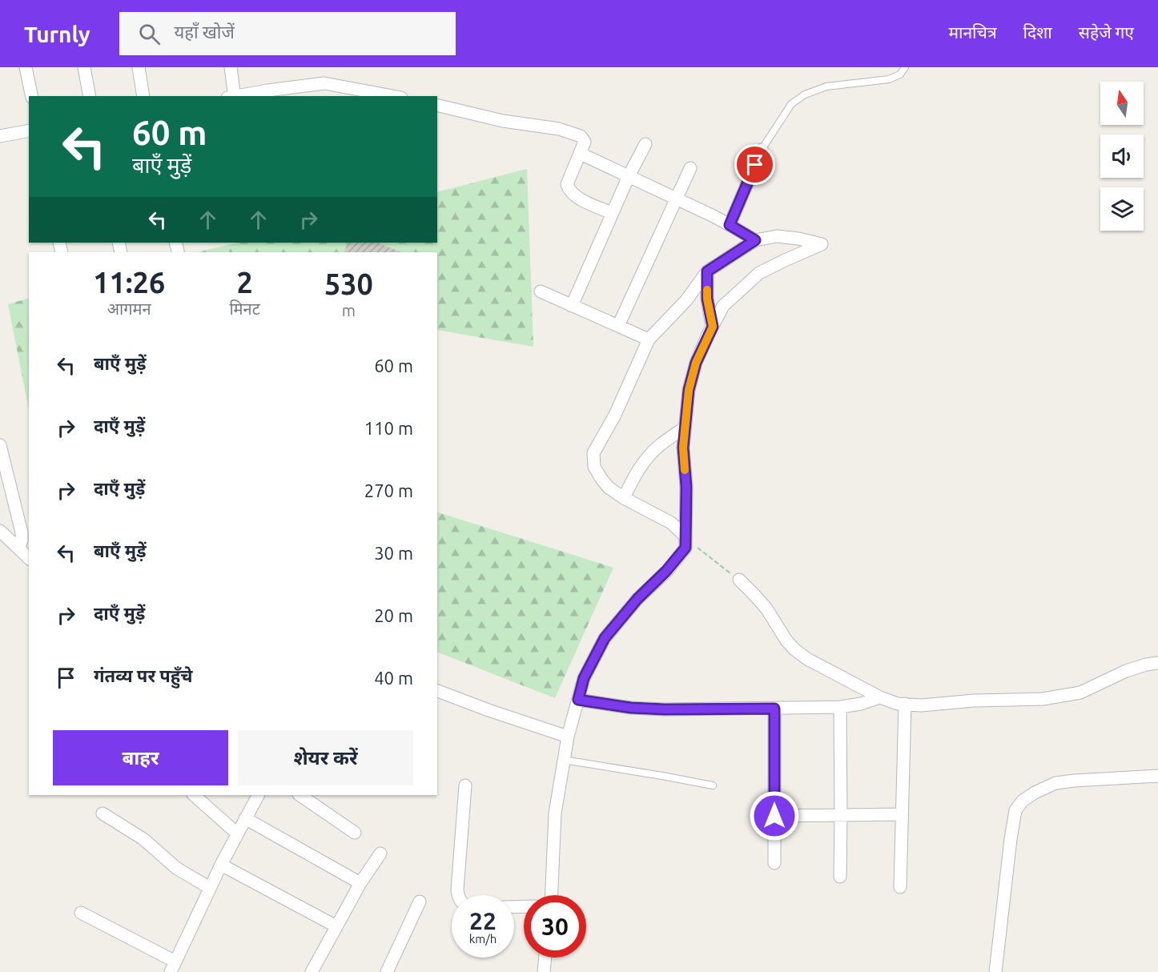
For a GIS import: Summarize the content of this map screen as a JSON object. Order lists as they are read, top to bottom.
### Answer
{
  "north": "top",
  "page": {
    "header": "Turnly",
    "search": "यहाँ खोजें",
    "nav": ["मानचित्र", "दिशा", "सहेजे गए"],
    "turn": ["60 m", "बाएँ मुड़ें"],
    "eta": [
      "11:26",
      "आगमन",
      "2",
      "मिनट",
      "530",
      "m"
    ],
    "list": [
      {
        "name": "बाएँ मुड़ें",
        "value": "60 m"
      },
      {
        "name": "दाएँ मुड़ें",
        "value": "110 m"
      },
      {
        "name": "दाएँ मुड़ें",
        "value": "270 m"
      },
      {
        "name": "बाएँ मुड़ें",
        "value": "30 m"
      },
      {
        "name": "दाएँ मुड़ें",
        "value": "20 m"
      },
      {
        "name": "गंतव्य पर पहुँचे",
        "value": "40 m"
      }
    ],
    "buttons": ["बाहर", "शेयर करें"],
    "speed": "22 km/h",
    "limit": "30"
  }
}
